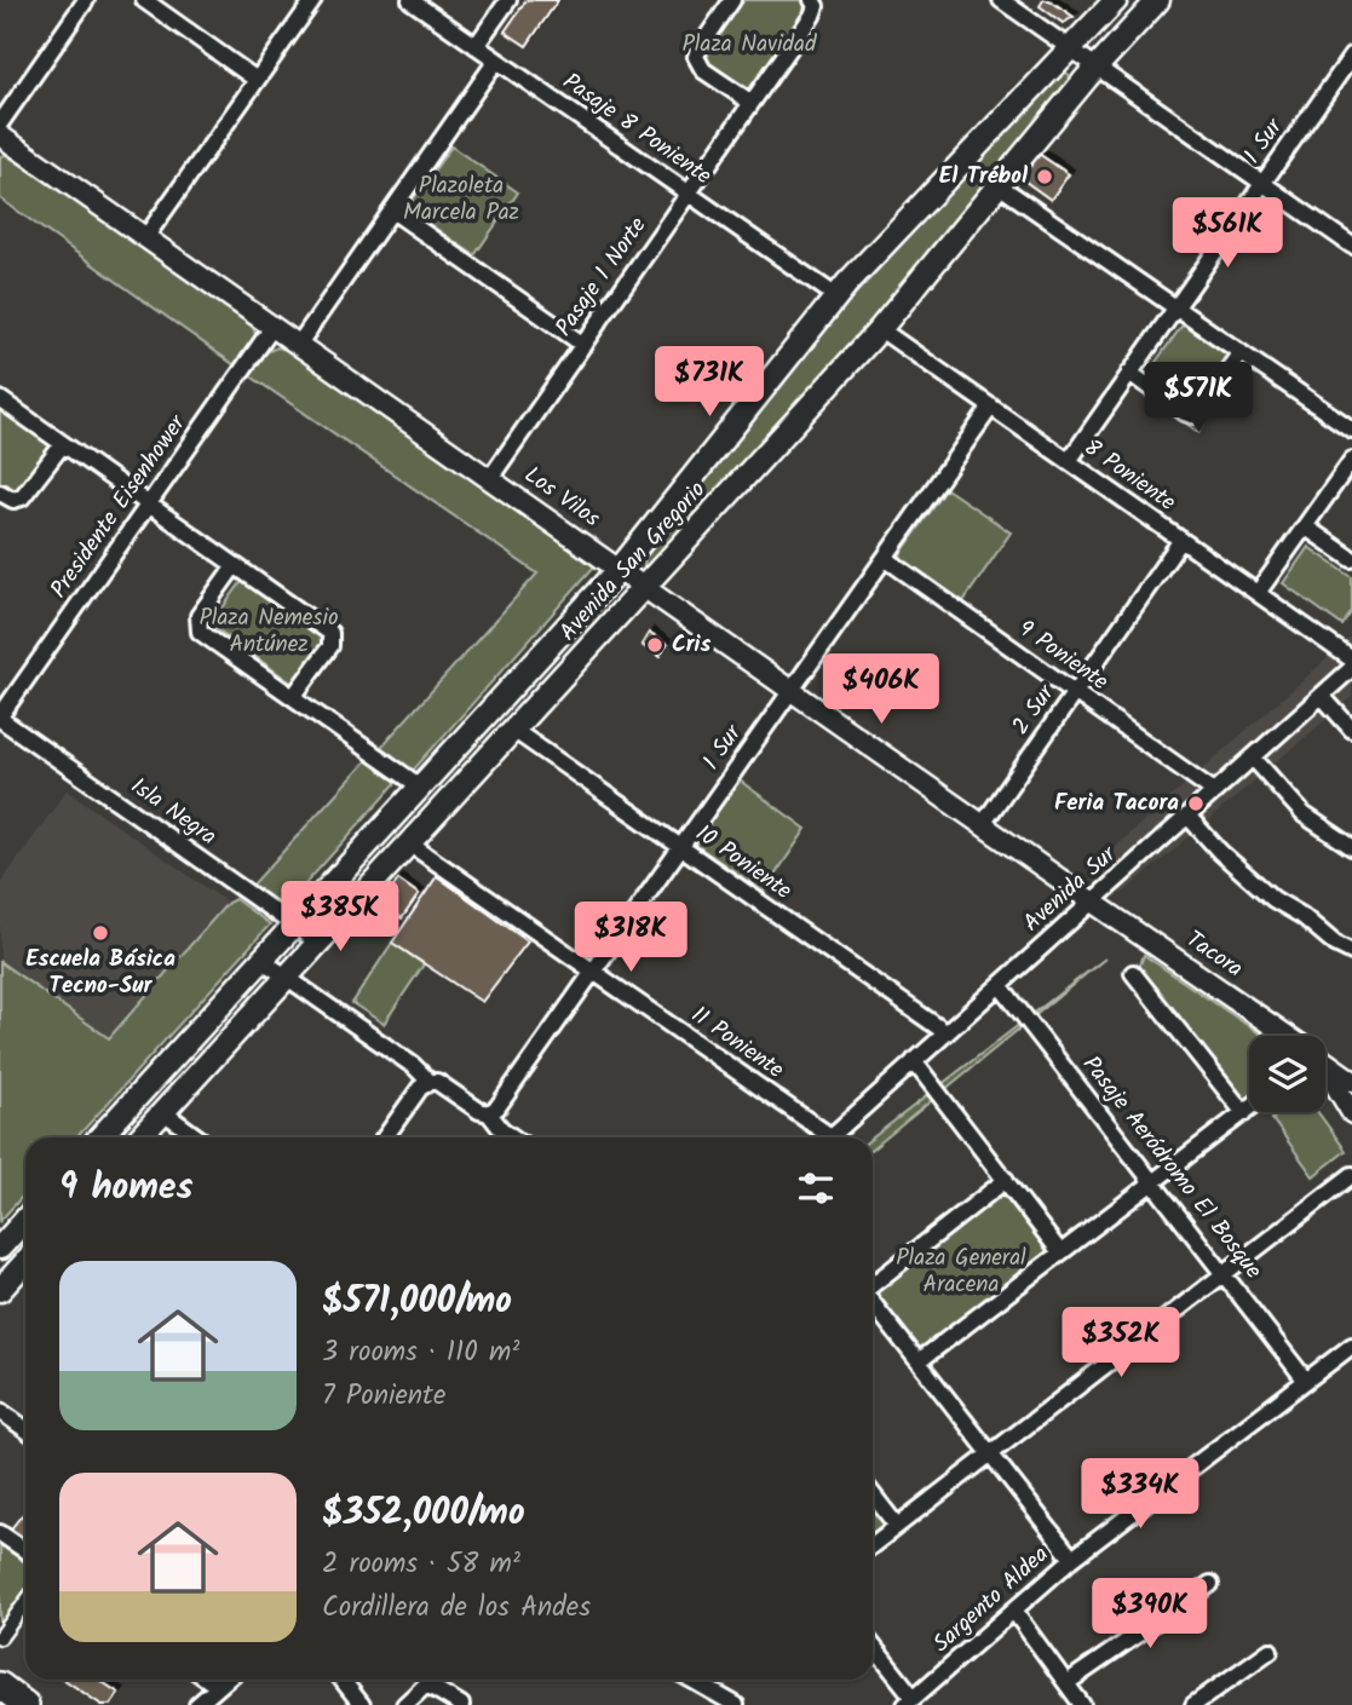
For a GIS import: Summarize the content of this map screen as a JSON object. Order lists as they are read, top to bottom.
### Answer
{
  "streets": {
    "main road": ["Avenida San Gregorio"],
    "street": [
      "Pasaje 8 Poniente",
      "1 Sur",
      "Pasaje 1 Norte",
      "8 Poniente",
      "Los Vilos",
      "Presidente Eisenhower",
      "9 Poniente",
      "2 Sur",
      "Isla Negra",
      "10 Poniente",
      "Avenida Sur",
      "Tacora",
      "11 Poniente",
      "Pasaje Aeródromo El Bosque",
      "Sargento Aldea"
    ]
  },
  "crossings": [
    ["Pasaje 8 Poniente", "Pasaje 1 Norte"],
    ["Pasaje 8 Poniente", "Avenida San Gregorio"],
    ["1 Sur", "8 Poniente"],
    ["1 Sur", "Los Vilos"],
    ["1 Sur", "9 Poniente"],
    ["1 Sur", "10 Poniente"],
    ["1 Sur", "11 Poniente"],
    ["Pasaje 1 Norte", "Los Vilos"],
    ["8 Poniente", "Avenida San Gregorio"],
    ["8 Poniente", "2 Sur"],
    ["Los Vilos", "Presidente Eisenhower"],
    ["Los Vilos", "Avenida San Gregorio"],
    ["Los Vilos", "2 Sur"],
    ["Los Vilos", "Avenida Sur"],
    ["Los Vilos", "Tacora"],
    ["Presidente Eisenhower", "Isla Negra"],
    ["Avenida San Gregorio", "Isla Negra"],
    ["Avenida San Gregorio", "10 Poniente"],
    ["Avenida San Gregorio", "11 Poniente"],
    ["9 Poniente", "2 Sur"],
    ["9 Poniente", "Avenida Sur"],
    ["10 Poniente", "Avenida Sur"],
    ["Avenida Sur", "Tacora"],
    ["Avenida Sur", "Pasaje Aeródromo El Bosque"],
    ["Pasaje Aeródromo El Bosque", "Sargento Aldea"]
  ],
  "parks": [
    "Plaza Navidad",
    "Plazoleta Marcela Paz",
    "Plaza Nemesio Antúnez",
    "Plaza General Aracena"
  ],
  "places": [
    "El Trébol",
    "Cris",
    "Feria Tacora",
    "Escuela Básica Tecno-Sur"
  ],
  "page": {
    "price": [
      "$561K",
      "$731K",
      "$571K",
      "$406K",
      "$385K",
      "$318K",
      "$352K",
      "$334K",
      "$390K"
    ],
    "heading": "9 homes",
    "list": [
      {
        "name": "$571,000/mo",
        "note": "3 rooms · 110 m² · 7 Poniente"
      },
      {
        "name": "$352,000/mo",
        "note": "2 rooms · 58 m² · Cordillera de los Andes"
      }
    ]
  }
}
